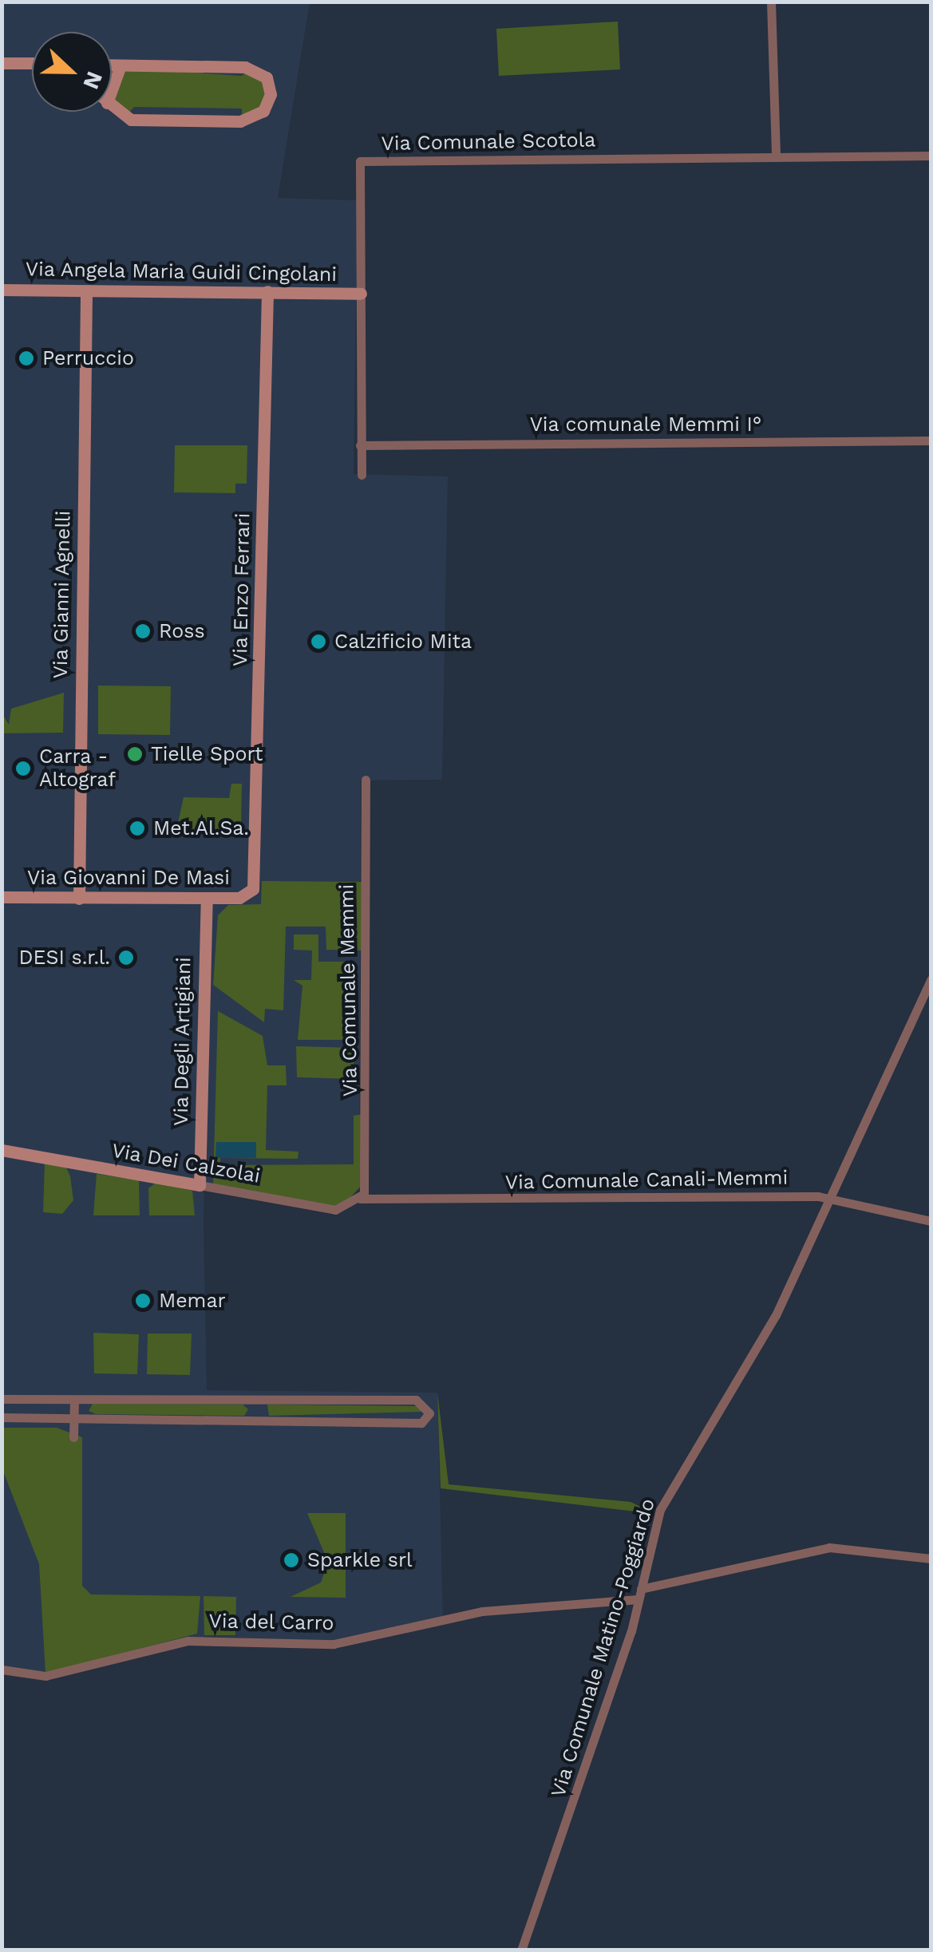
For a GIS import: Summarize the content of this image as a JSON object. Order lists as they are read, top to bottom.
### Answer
{
  "streets": {
    "street": [
      "Via Comunale Scotola",
      "Via Angela Maria Guidi Cingolani",
      "Via comunale Memmi I°",
      "Via Enzo Ferrari",
      "Via Gianni Agnelli",
      "Via Giovanni De Masi",
      "Via Comunale Memmi",
      "Via Degli Artigiani",
      "Via Dei Calzolai",
      "Via Comunale Canali-Memmi",
      "Via del Carro",
      "Via Comunale Matino-Poggiardo"
    ]
  },
  "crossings": [
    ["Via Comunale Scotola", "Via Angela Maria Guidi Cingolani"],
    ["Via Comunale Scotola", "Via comunale Memmi I°"],
    ["Via Angela Maria Guidi Cingolani", "Via Enzo Ferrari"],
    ["Via Angela Maria Guidi Cingolani", "Via Gianni Agnelli"],
    ["Via Enzo Ferrari", "Via Giovanni De Masi"],
    ["Via Gianni Agnelli", "Via Giovanni De Masi"],
    ["Via Giovanni De Masi", "Via Degli Artigiani"],
    ["Via Comunale Memmi", "Via Dei Calzolai"],
    ["Via Comunale Memmi", "Via Comunale Canali-Memmi"],
    ["Via Degli Artigiani", "Via Dei Calzolai"],
    ["Via Dei Calzolai", "Via Comunale Canali-Memmi"],
    ["Via Comunale Canali-Memmi", "Via Comunale Matino-Poggiardo"],
    ["Via del Carro", "Via Comunale Matino-Poggiardo"]
  ],
  "places": [
    "Perruccio",
    "Ross",
    "Calzificio Mita",
    "Tielle Sport",
    "Carra - Altograf",
    "Met.Al.Sa.",
    "DESI s.r.l.",
    "Memar",
    "Sparkle srl"
  ],
  "north": "right"
}
